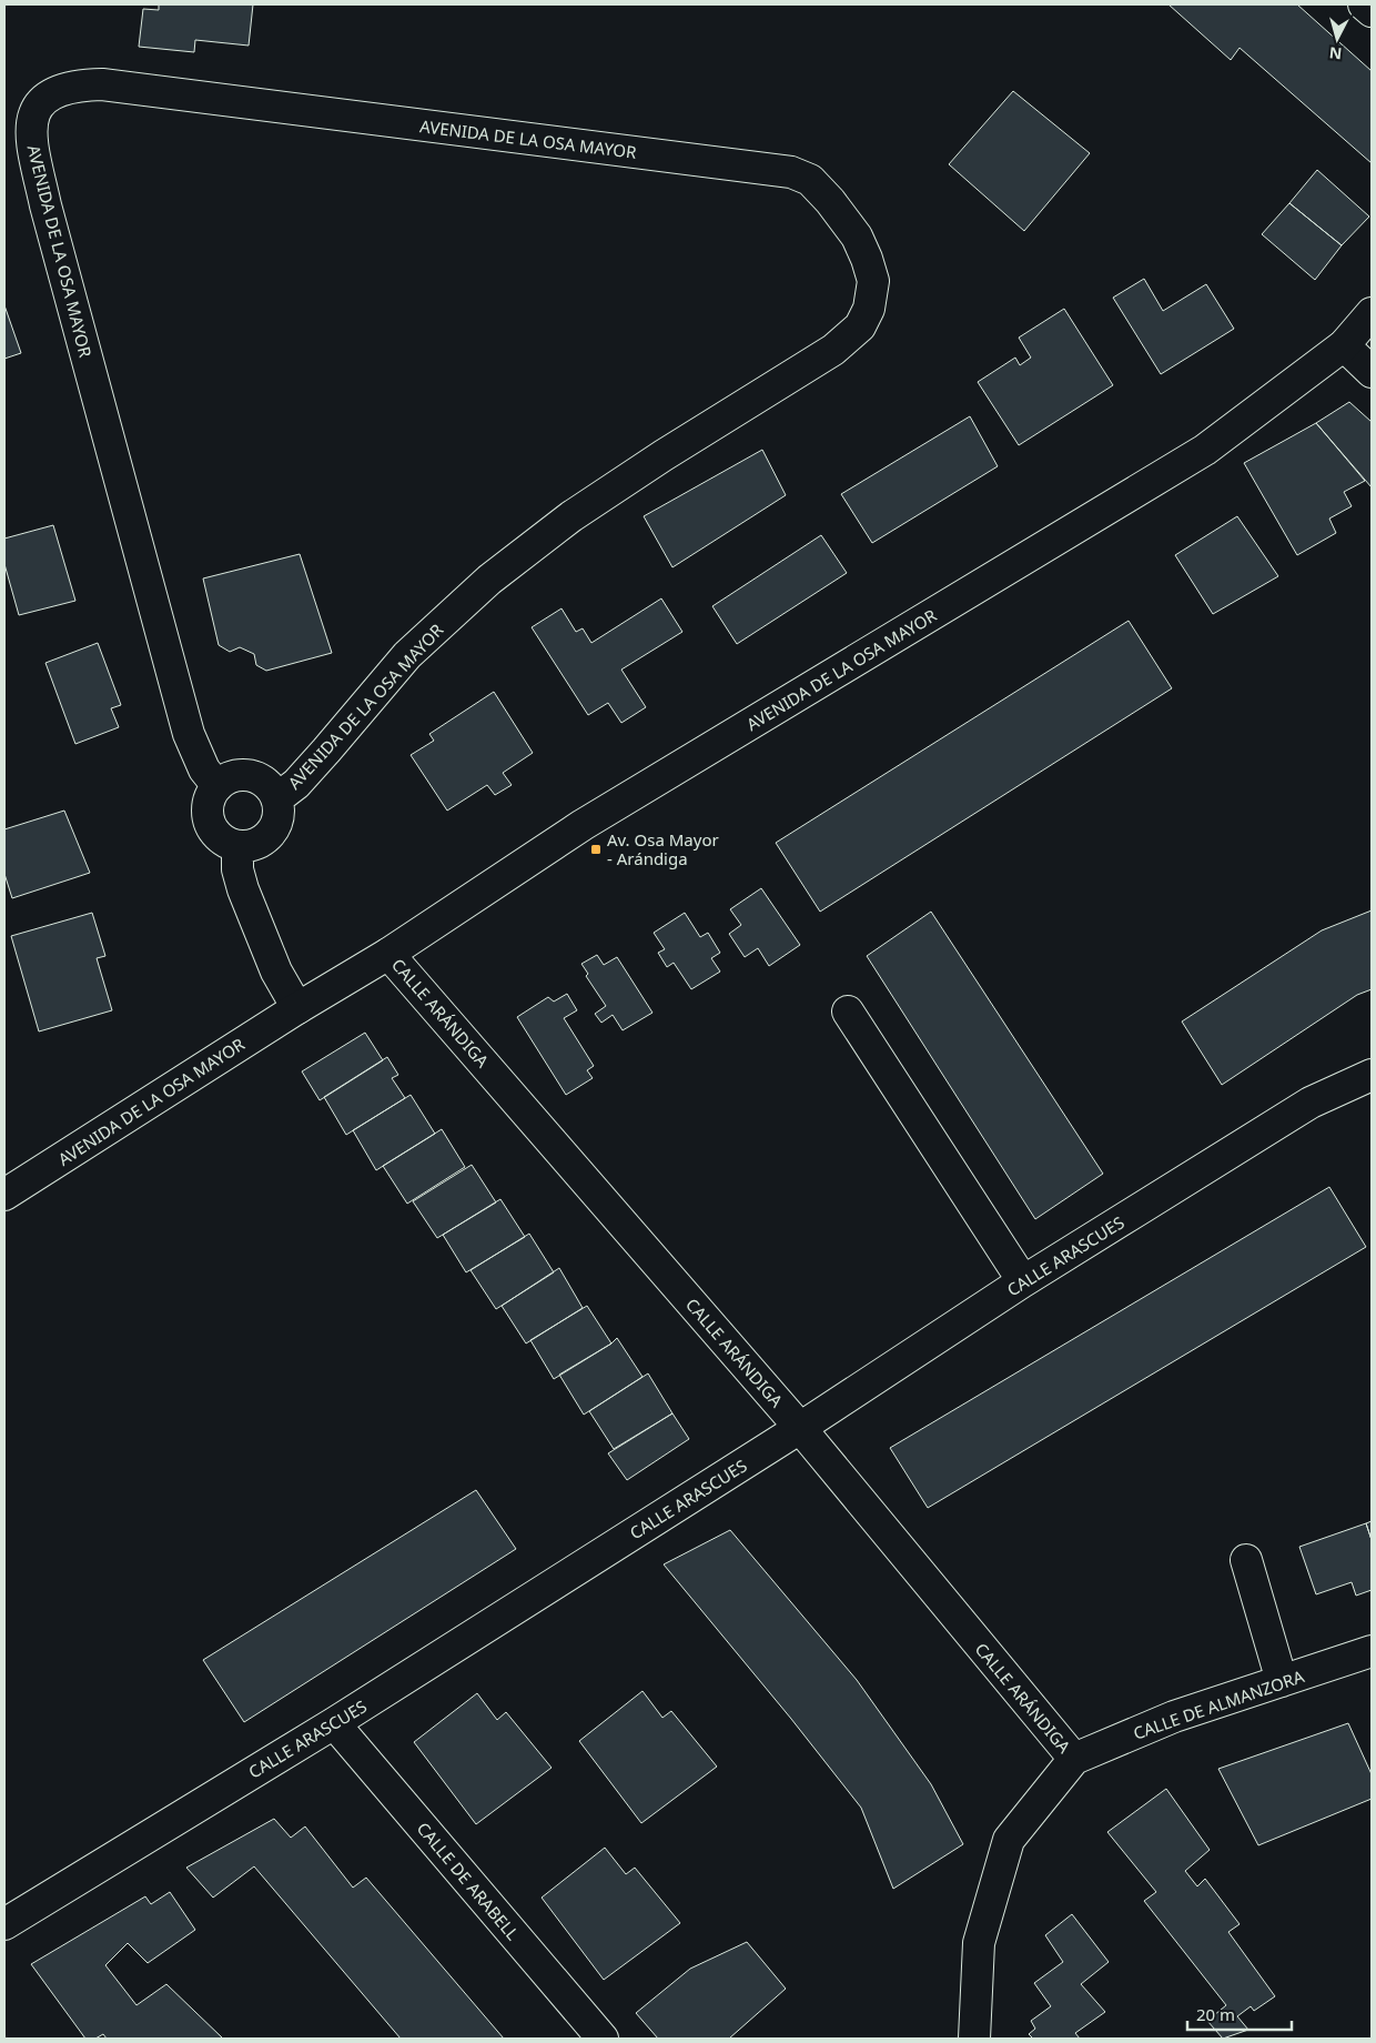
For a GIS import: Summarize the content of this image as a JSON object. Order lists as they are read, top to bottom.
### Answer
{
  "streets": {
    "street": [
      "AVENIDA DE LA OSA MAYOR",
      "CALLE ARÁNDIGA",
      "CALLE ARASCUES",
      "CALLE DE ALMANZORA",
      "CALLE DE ARABELL"
    ]
  },
  "crossings": [
    ["AVENIDA DE LA OSA MAYOR", "CALLE ARÁNDIGA"],
    ["CALLE ARÁNDIGA", "CALLE ARASCUES"],
    ["CALLE ARÁNDIGA", "CALLE DE ALMANZORA"],
    ["CALLE ARASCUES", "CALLE DE ARABELL"]
  ],
  "places": {
    "transit": ["Av. Osa Mayor - Arándiga"]
  },
  "scale_bar": "20 m",
  "north": "bottom"
}
